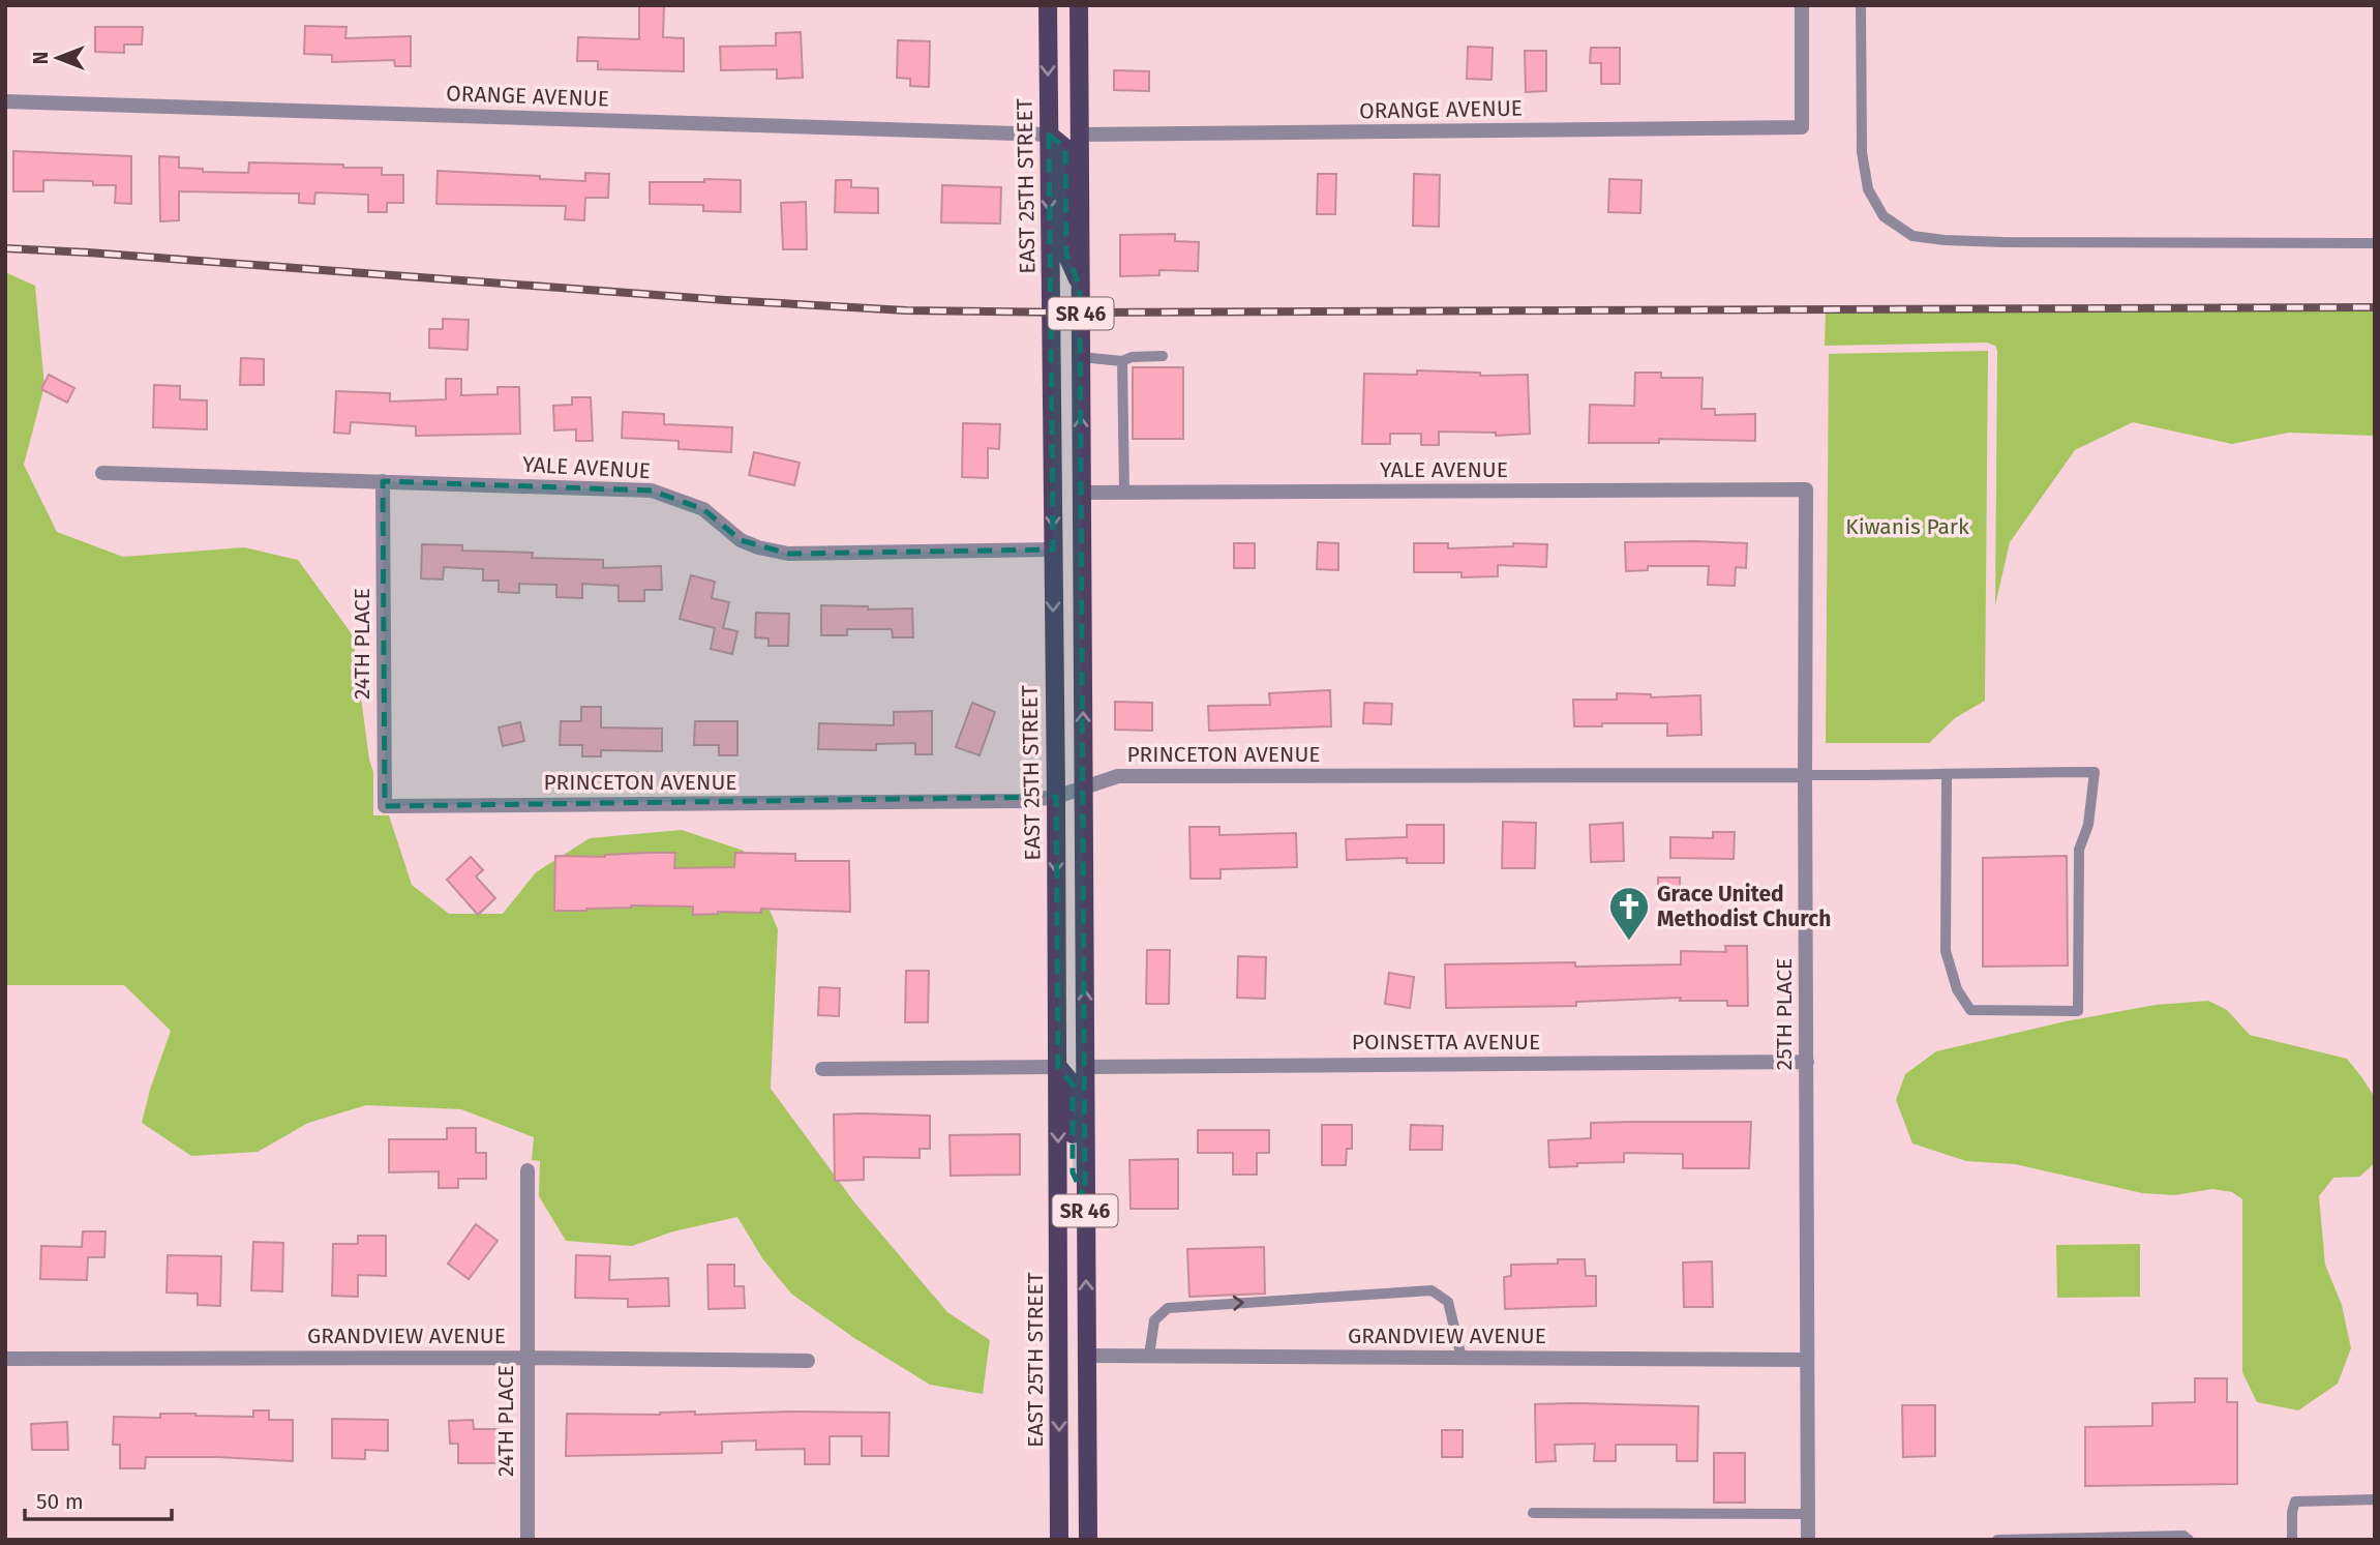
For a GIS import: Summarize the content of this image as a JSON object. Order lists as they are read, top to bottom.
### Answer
{
  "streets": {
    "main road": ["EAST 25TH STREET", "SR 46"],
    "street": [
      "ORANGE AVENUE",
      "YALE AVENUE",
      "24TH PLACE",
      "PRINCETON AVENUE",
      "25TH PLACE",
      "POINSETTA AVENUE",
      "GRANDVIEW AVENUE"
    ]
  },
  "crossings": [
    ["ORANGE AVENUE", "EAST 25TH STREET"],
    ["ORANGE AVENUE", "SR 46"],
    ["EAST 25TH STREET", "YALE AVENUE"],
    ["EAST 25TH STREET", "PRINCETON AVENUE"],
    ["SR 46", "YALE AVENUE"],
    ["SR 46", "PRINCETON AVENUE"],
    ["SR 46", "POINSETTA AVENUE"],
    ["SR 46", "GRANDVIEW AVENUE"],
    ["YALE AVENUE", "24TH PLACE"],
    ["YALE AVENUE", "25TH PLACE"],
    ["24TH PLACE", "PRINCETON AVENUE"],
    ["24TH PLACE", "GRANDVIEW AVENUE"],
    ["PRINCETON AVENUE", "25TH PLACE"],
    ["25TH PLACE", "POINSETTA AVENUE"],
    ["25TH PLACE", "GRANDVIEW AVENUE"]
  ],
  "parks": ["Kiwanis Park"],
  "places": {
    "church": ["Grace United Methodist Church"]
  },
  "scale_bar": "50 m",
  "north": "left"
}
